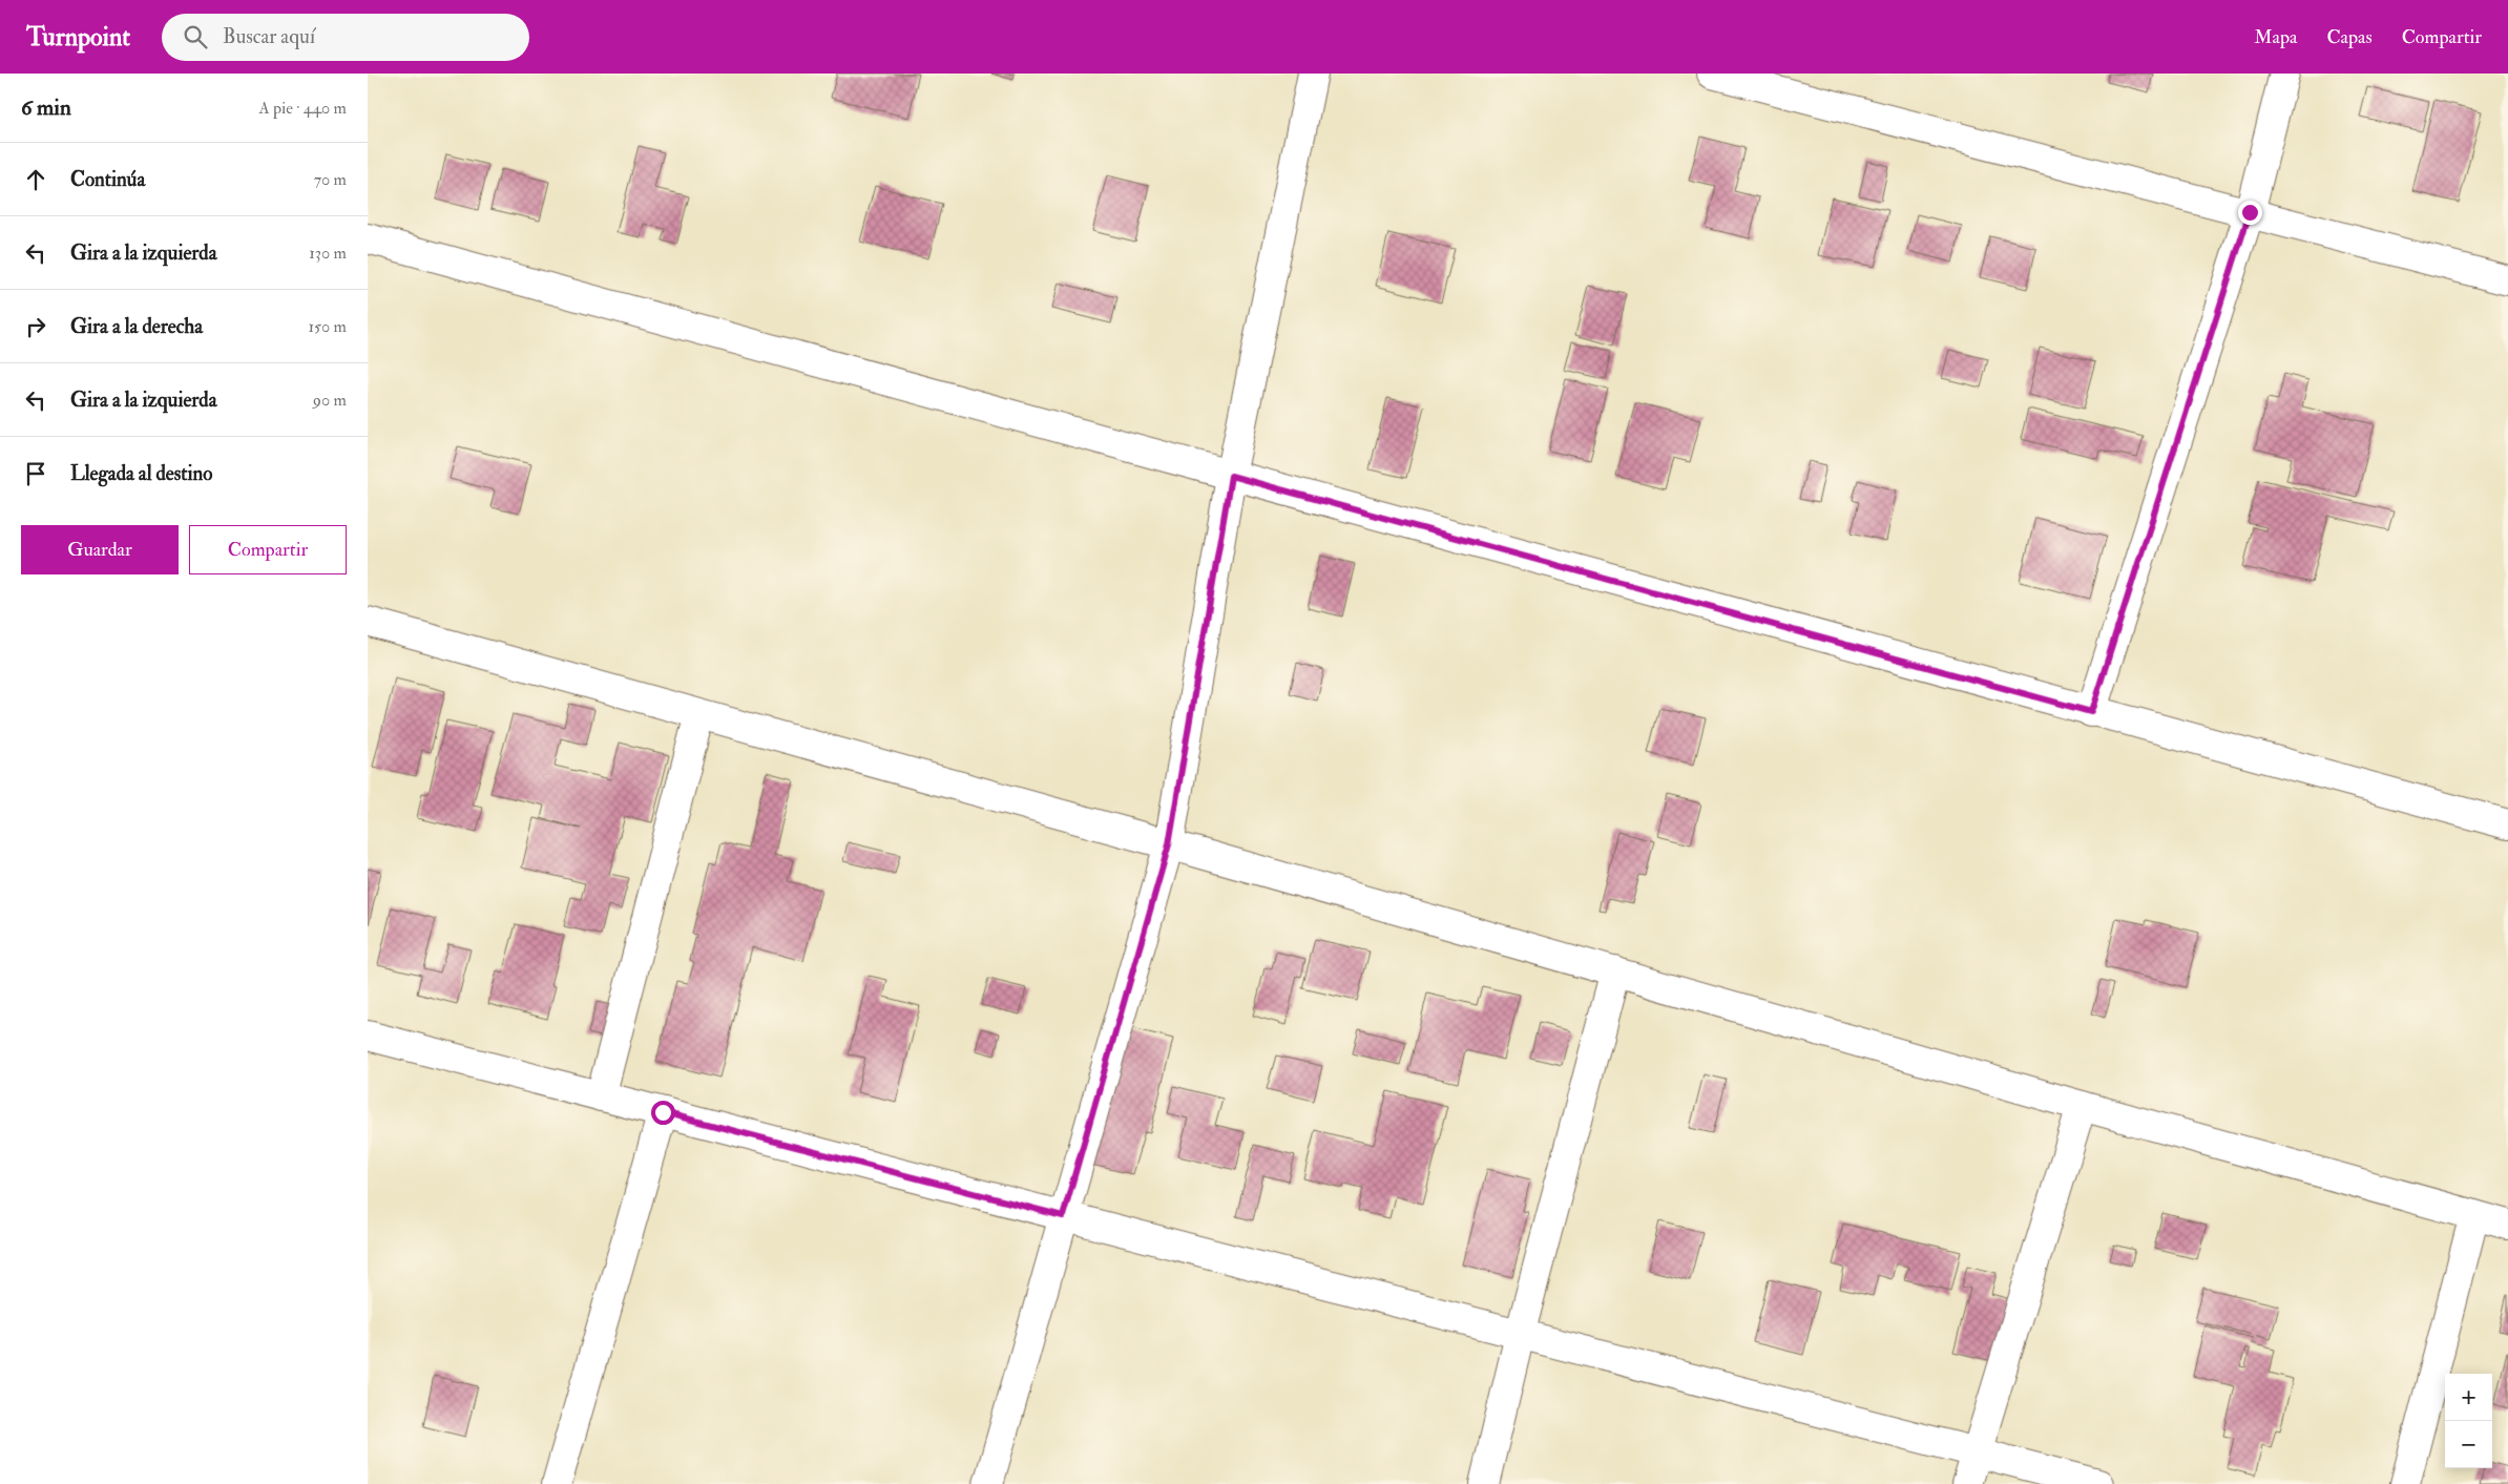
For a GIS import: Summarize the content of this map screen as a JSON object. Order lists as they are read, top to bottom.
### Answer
{
  "page": {
    "header": "Turnpoint",
    "search": "Buscar aquí",
    "nav": ["Mapa", "Capas", "Compartir"],
    "heading": ["6 min", "A pie · 440 m"],
    "list": [
      ["Continúa", "70 m"],
      ["Gira a la izquierda", "130 m"],
      ["Gira a la derecha", "150 m"],
      ["Gira a la izquierda", "90 m"],
      "Llegada al destino"
    ],
    "buttons": ["Guardar", "Compartir"],
    "map_buttons": ["+", "−"]
  }
}
